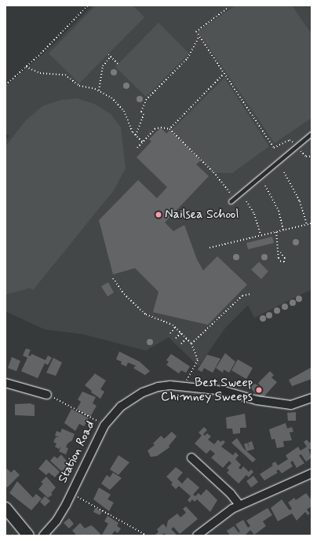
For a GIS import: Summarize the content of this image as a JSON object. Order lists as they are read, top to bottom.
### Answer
{
  "streets": {
    "street": ["Station Road"]
  },
  "places": ["Nailsea School", "Best Sweep Chimney Sweeps"]
}
